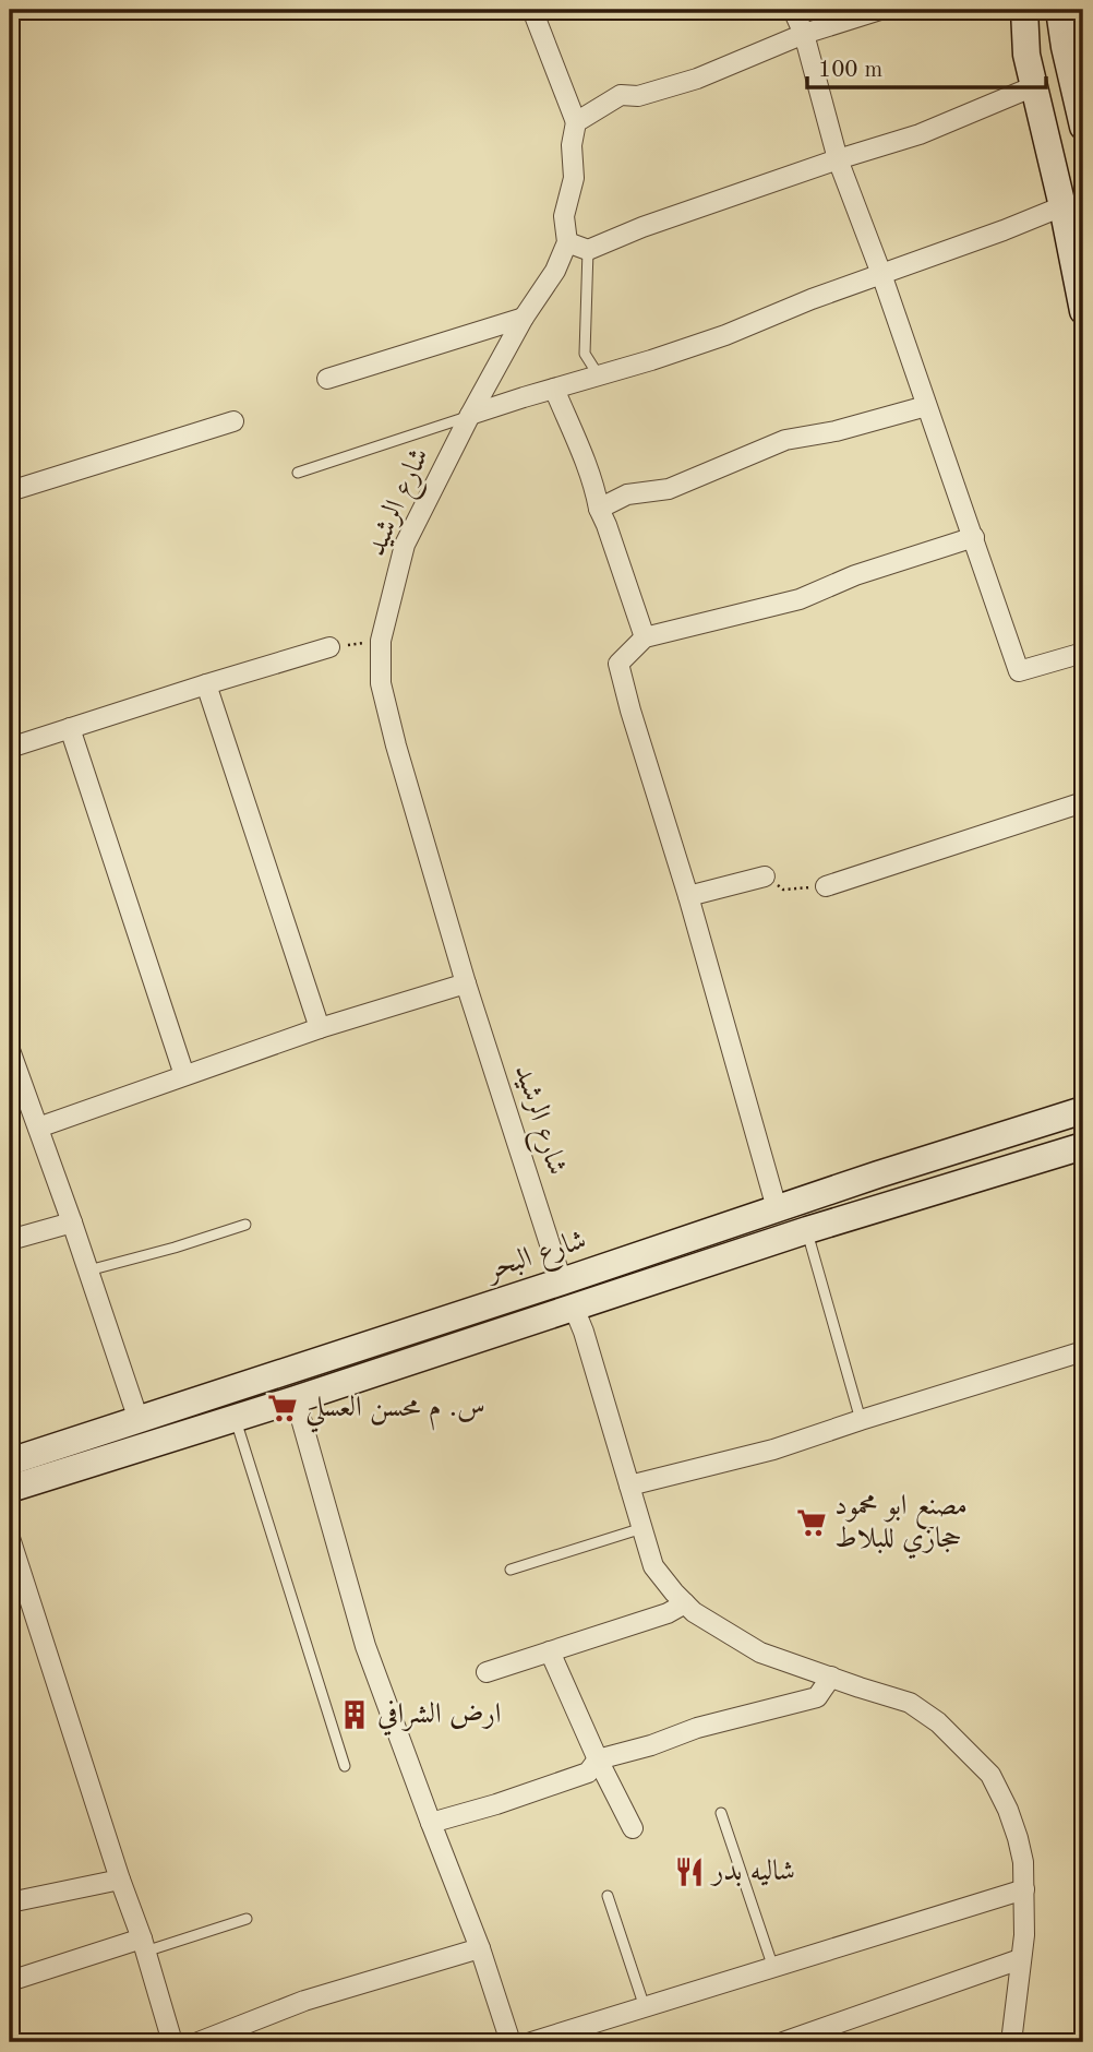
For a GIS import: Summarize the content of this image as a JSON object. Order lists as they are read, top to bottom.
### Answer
{
  "streets": {
    "main road": ["شارع البحر"],
    "street": ["شارع الرشيد"]
  },
  "crossings": [
    ["شارع الرشيد", "شارع البحر"]
  ],
  "places": {
    "supermarket": ["س. م محسن العسلي", "مصنع ابو محمود حجازي للبلاط"],
    "building": ["ارض الشرافي"],
    "restaurant": ["شاليه بدر"]
  },
  "scale_bar": "100 m"
}
